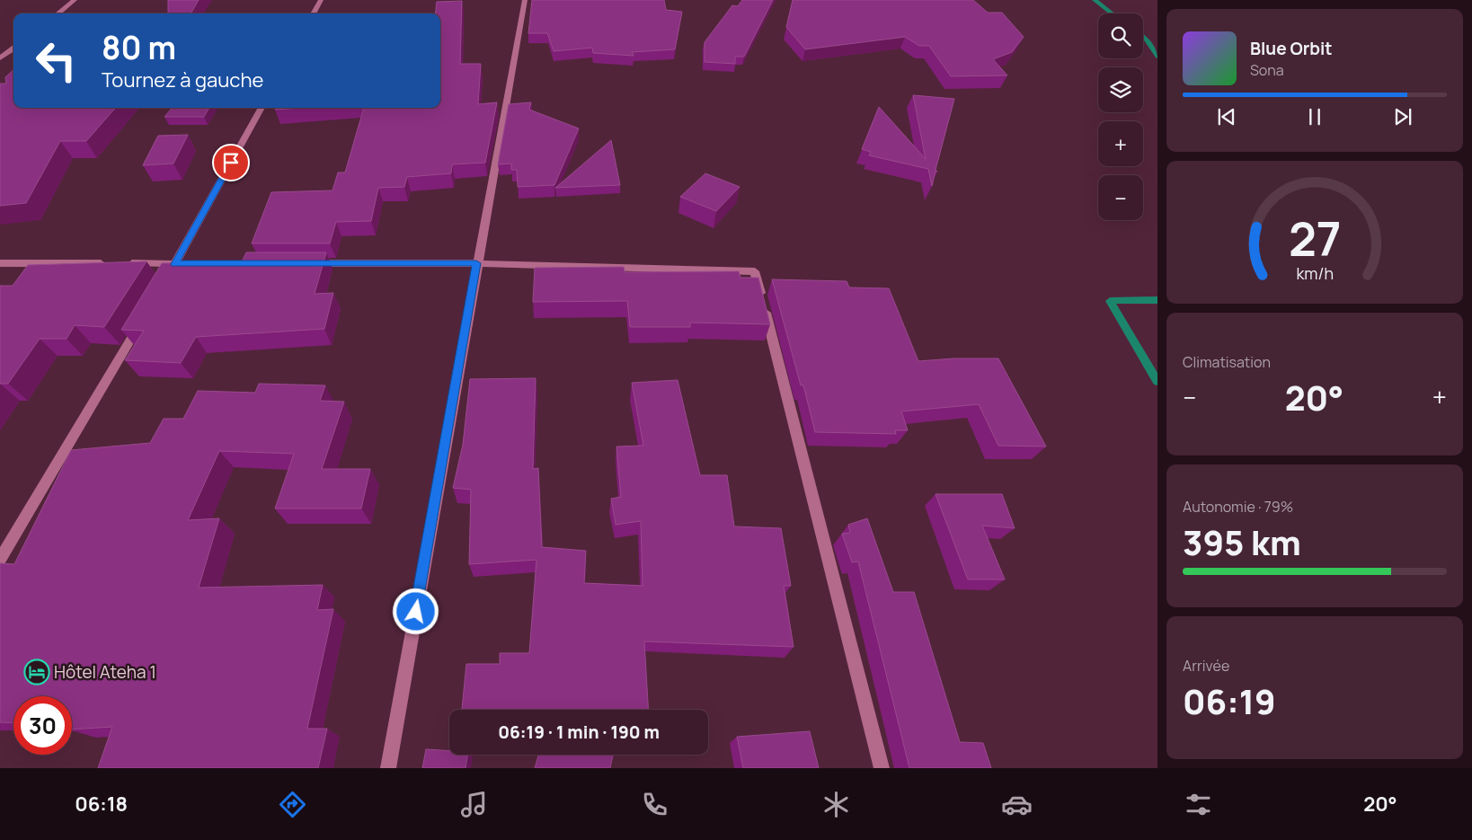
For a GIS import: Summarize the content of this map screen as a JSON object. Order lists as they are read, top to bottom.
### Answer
{
  "places": {
    "hotel": ["Hôtel Ateha 1"]
  },
  "page": {
    "map_buttons": ["+", "−"],
    "turn": ["80 m", "Tournez à gauche"],
    "song": ["Blue Orbit", "Sona"],
    "tile": [
      "Climatisation",
      ["Autonomie · 79%", "395 km"],
      ["Arrivée", "06:19"]
    ],
    "heat": ["−", "20°", "+"],
    "limit": "30",
    "trip": "06:19 · 1 min · 190 m",
    "tabs": ["06:18", "20°"],
    "gauge": ["27", "km/h"]
  }
}
